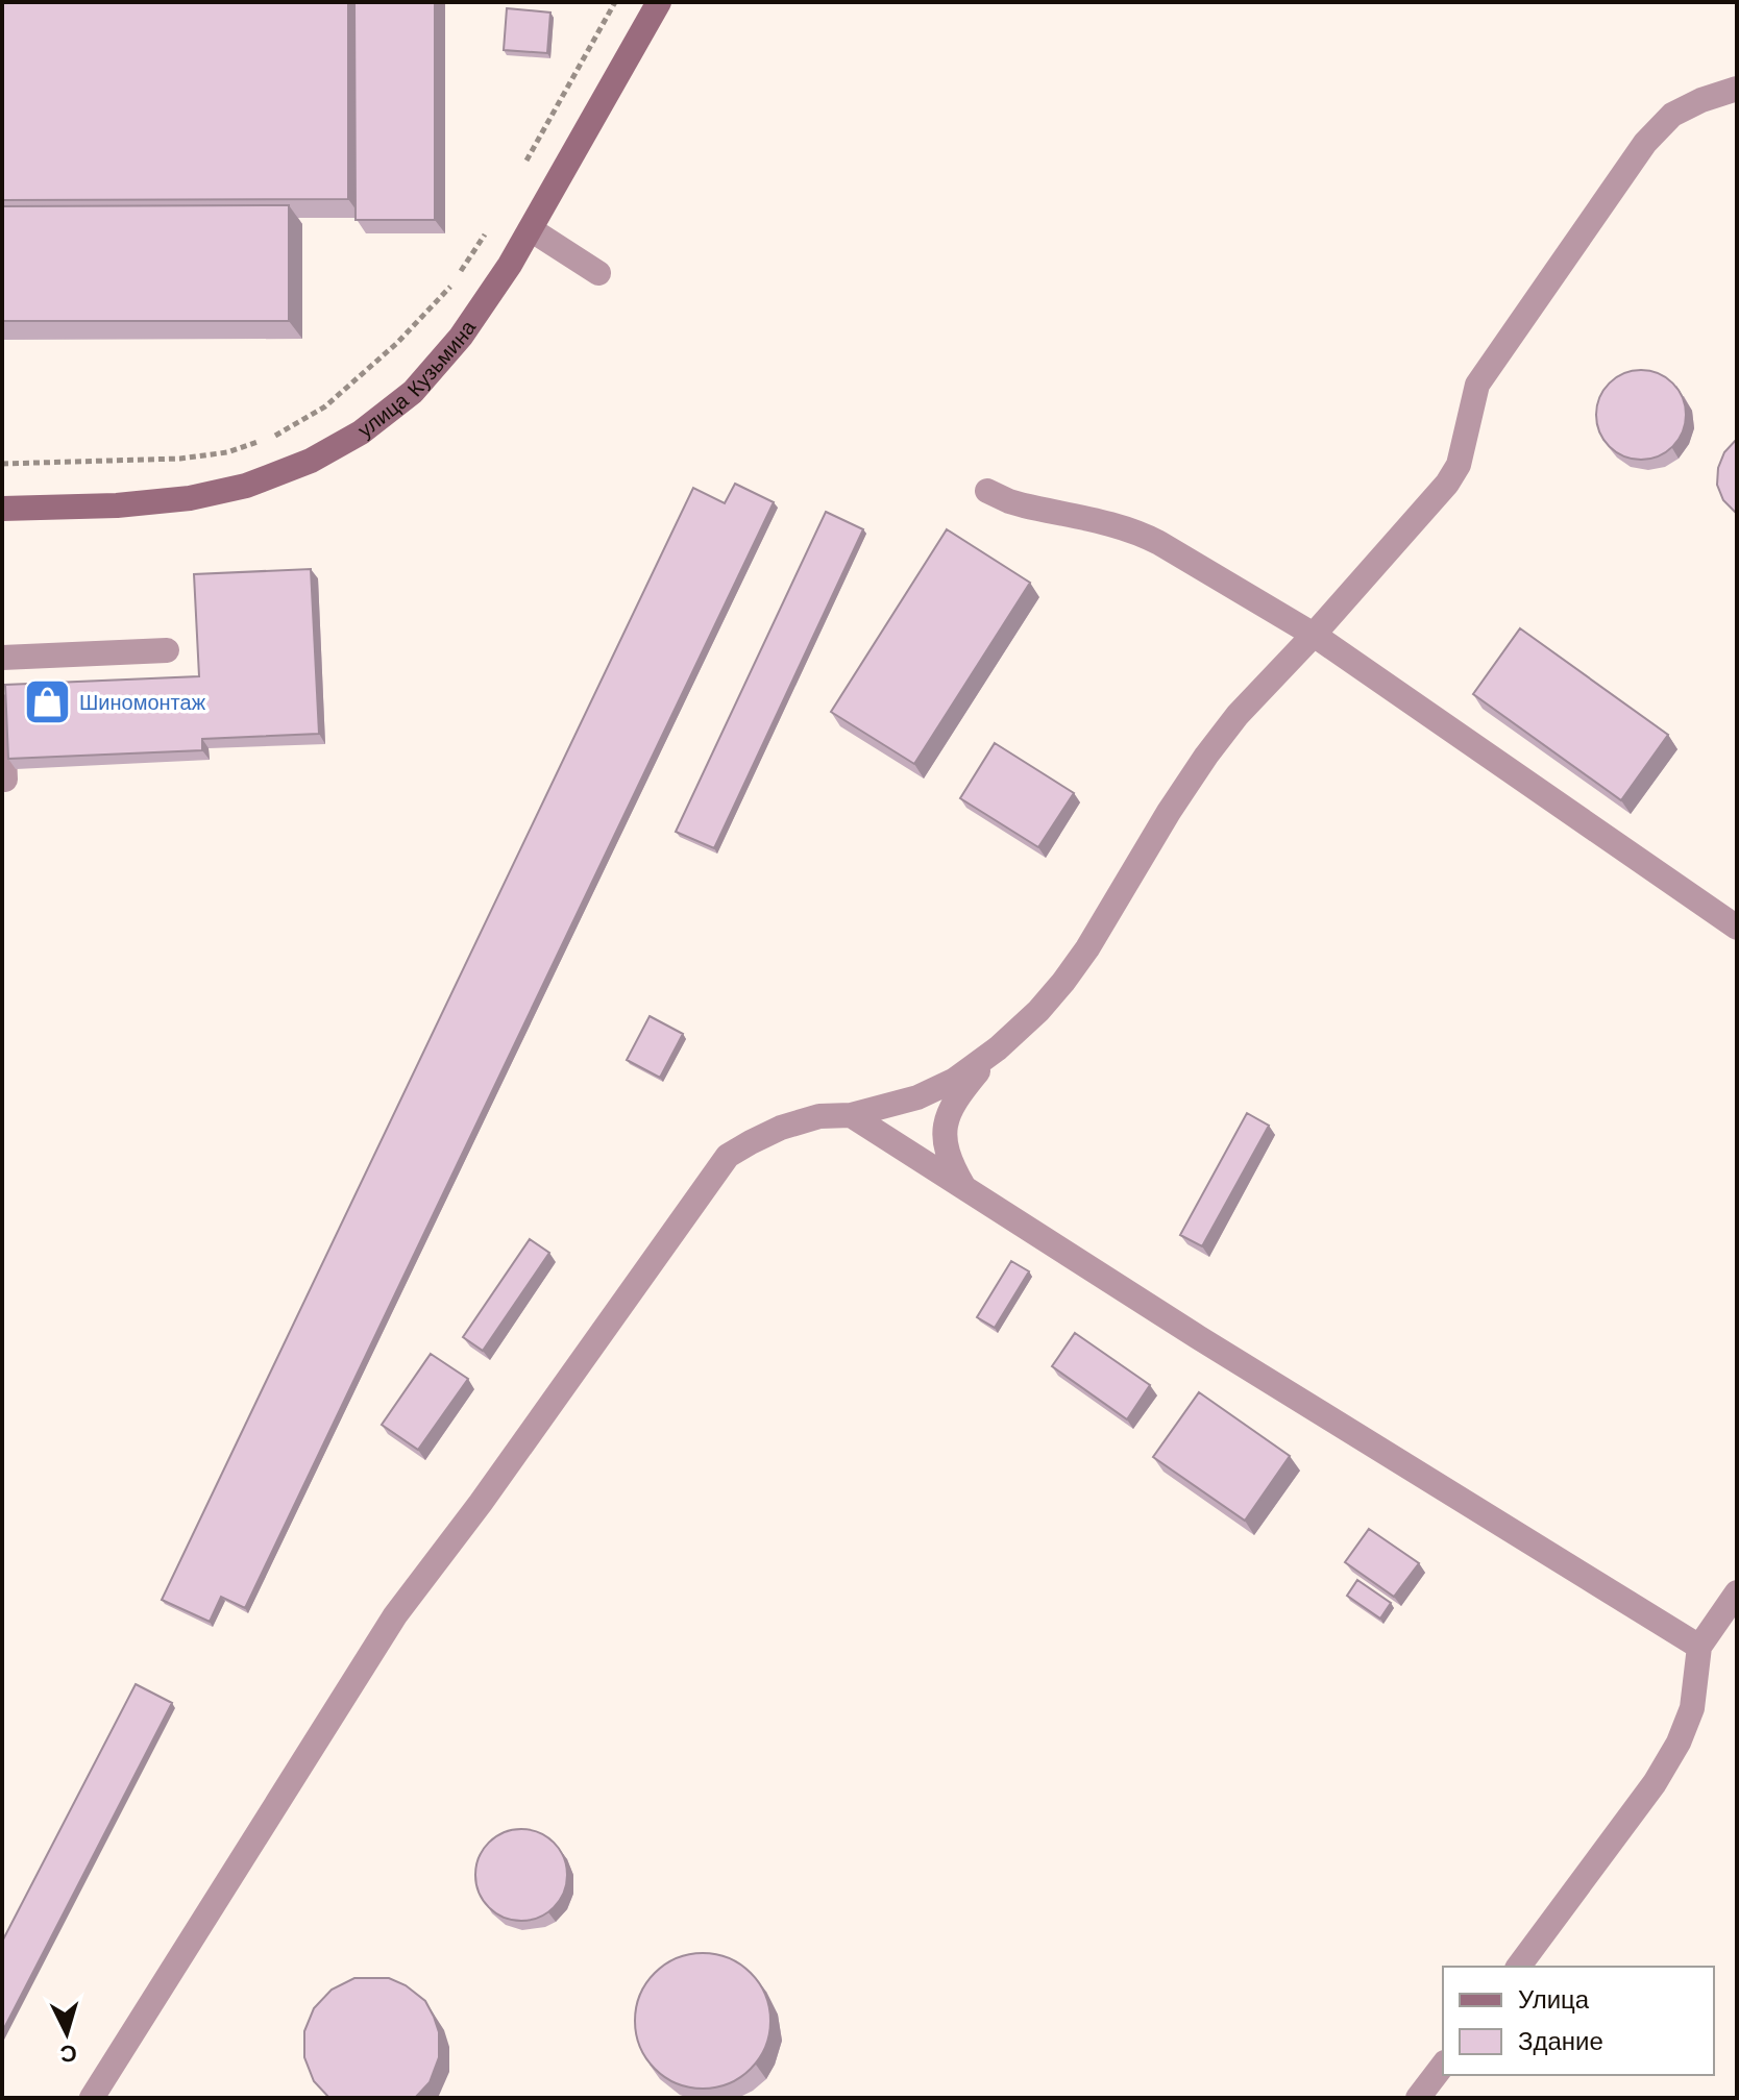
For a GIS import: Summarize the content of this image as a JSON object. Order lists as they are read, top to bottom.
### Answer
{
  "streets": {
    "street": ["улица Кузьмина"]
  },
  "places": {
    "shop": ["Шиномонтаж"]
  },
  "legend": ["Улица", "Здание"],
  "north": "bottom"
}
